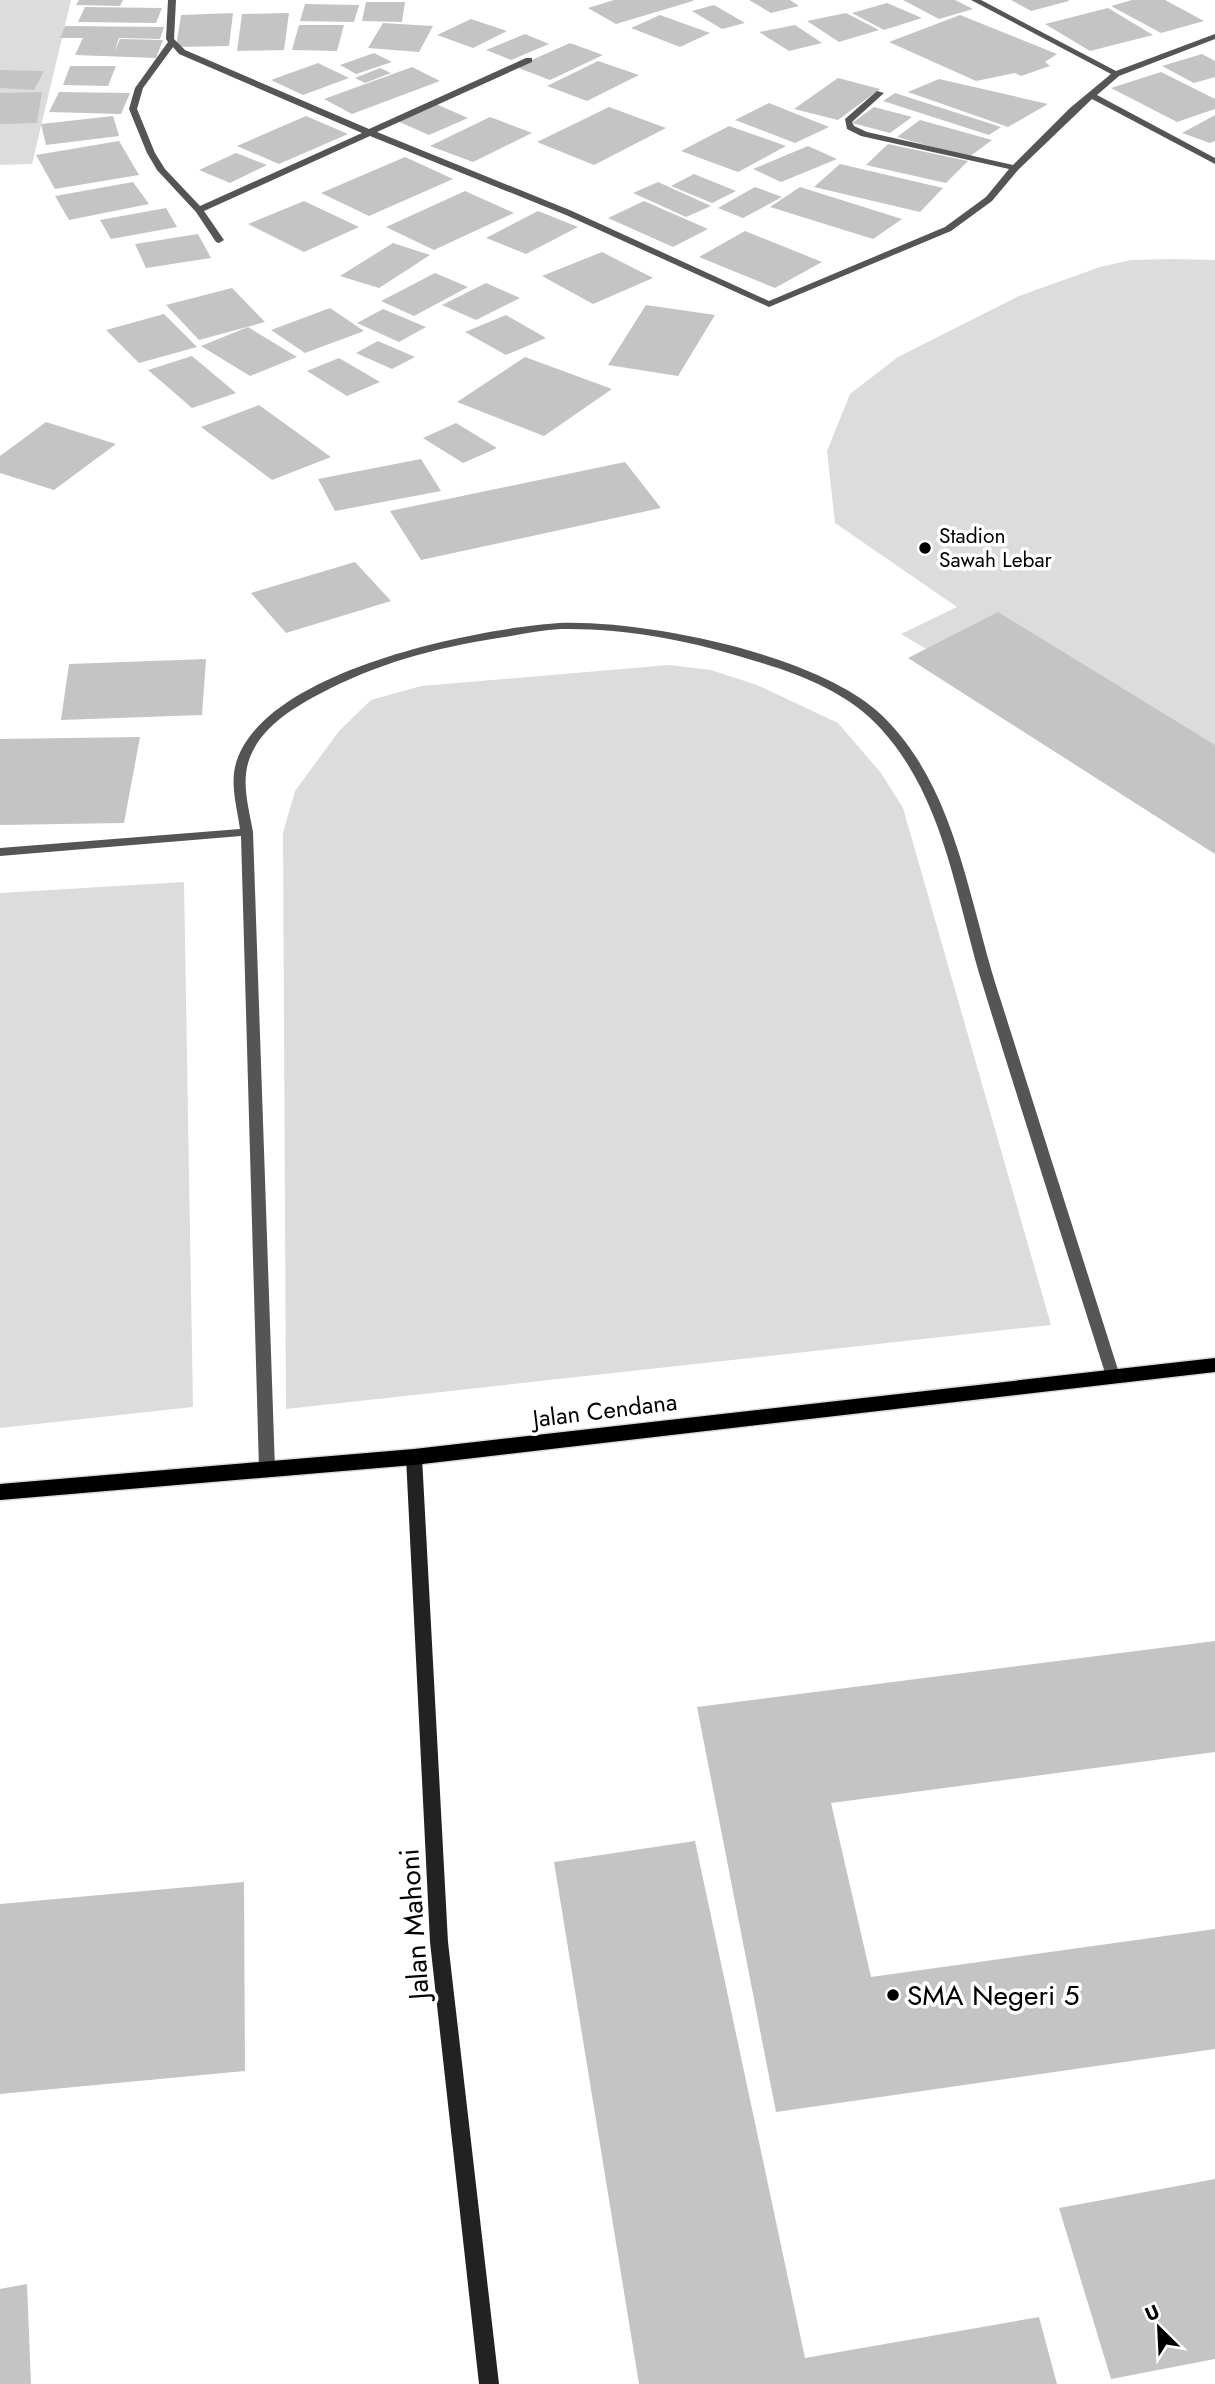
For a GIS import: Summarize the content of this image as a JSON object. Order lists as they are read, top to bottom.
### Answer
{
  "streets": {
    "main road": ["Jalan Cendana"],
    "street": ["Jalan Mahoni"]
  },
  "crossings": [
    ["Jalan Cendana", "Jalan Mahoni"]
  ],
  "places": ["Stadion Sawah Lebar", "SMA Negeri 5"],
  "north": "top left"
}
